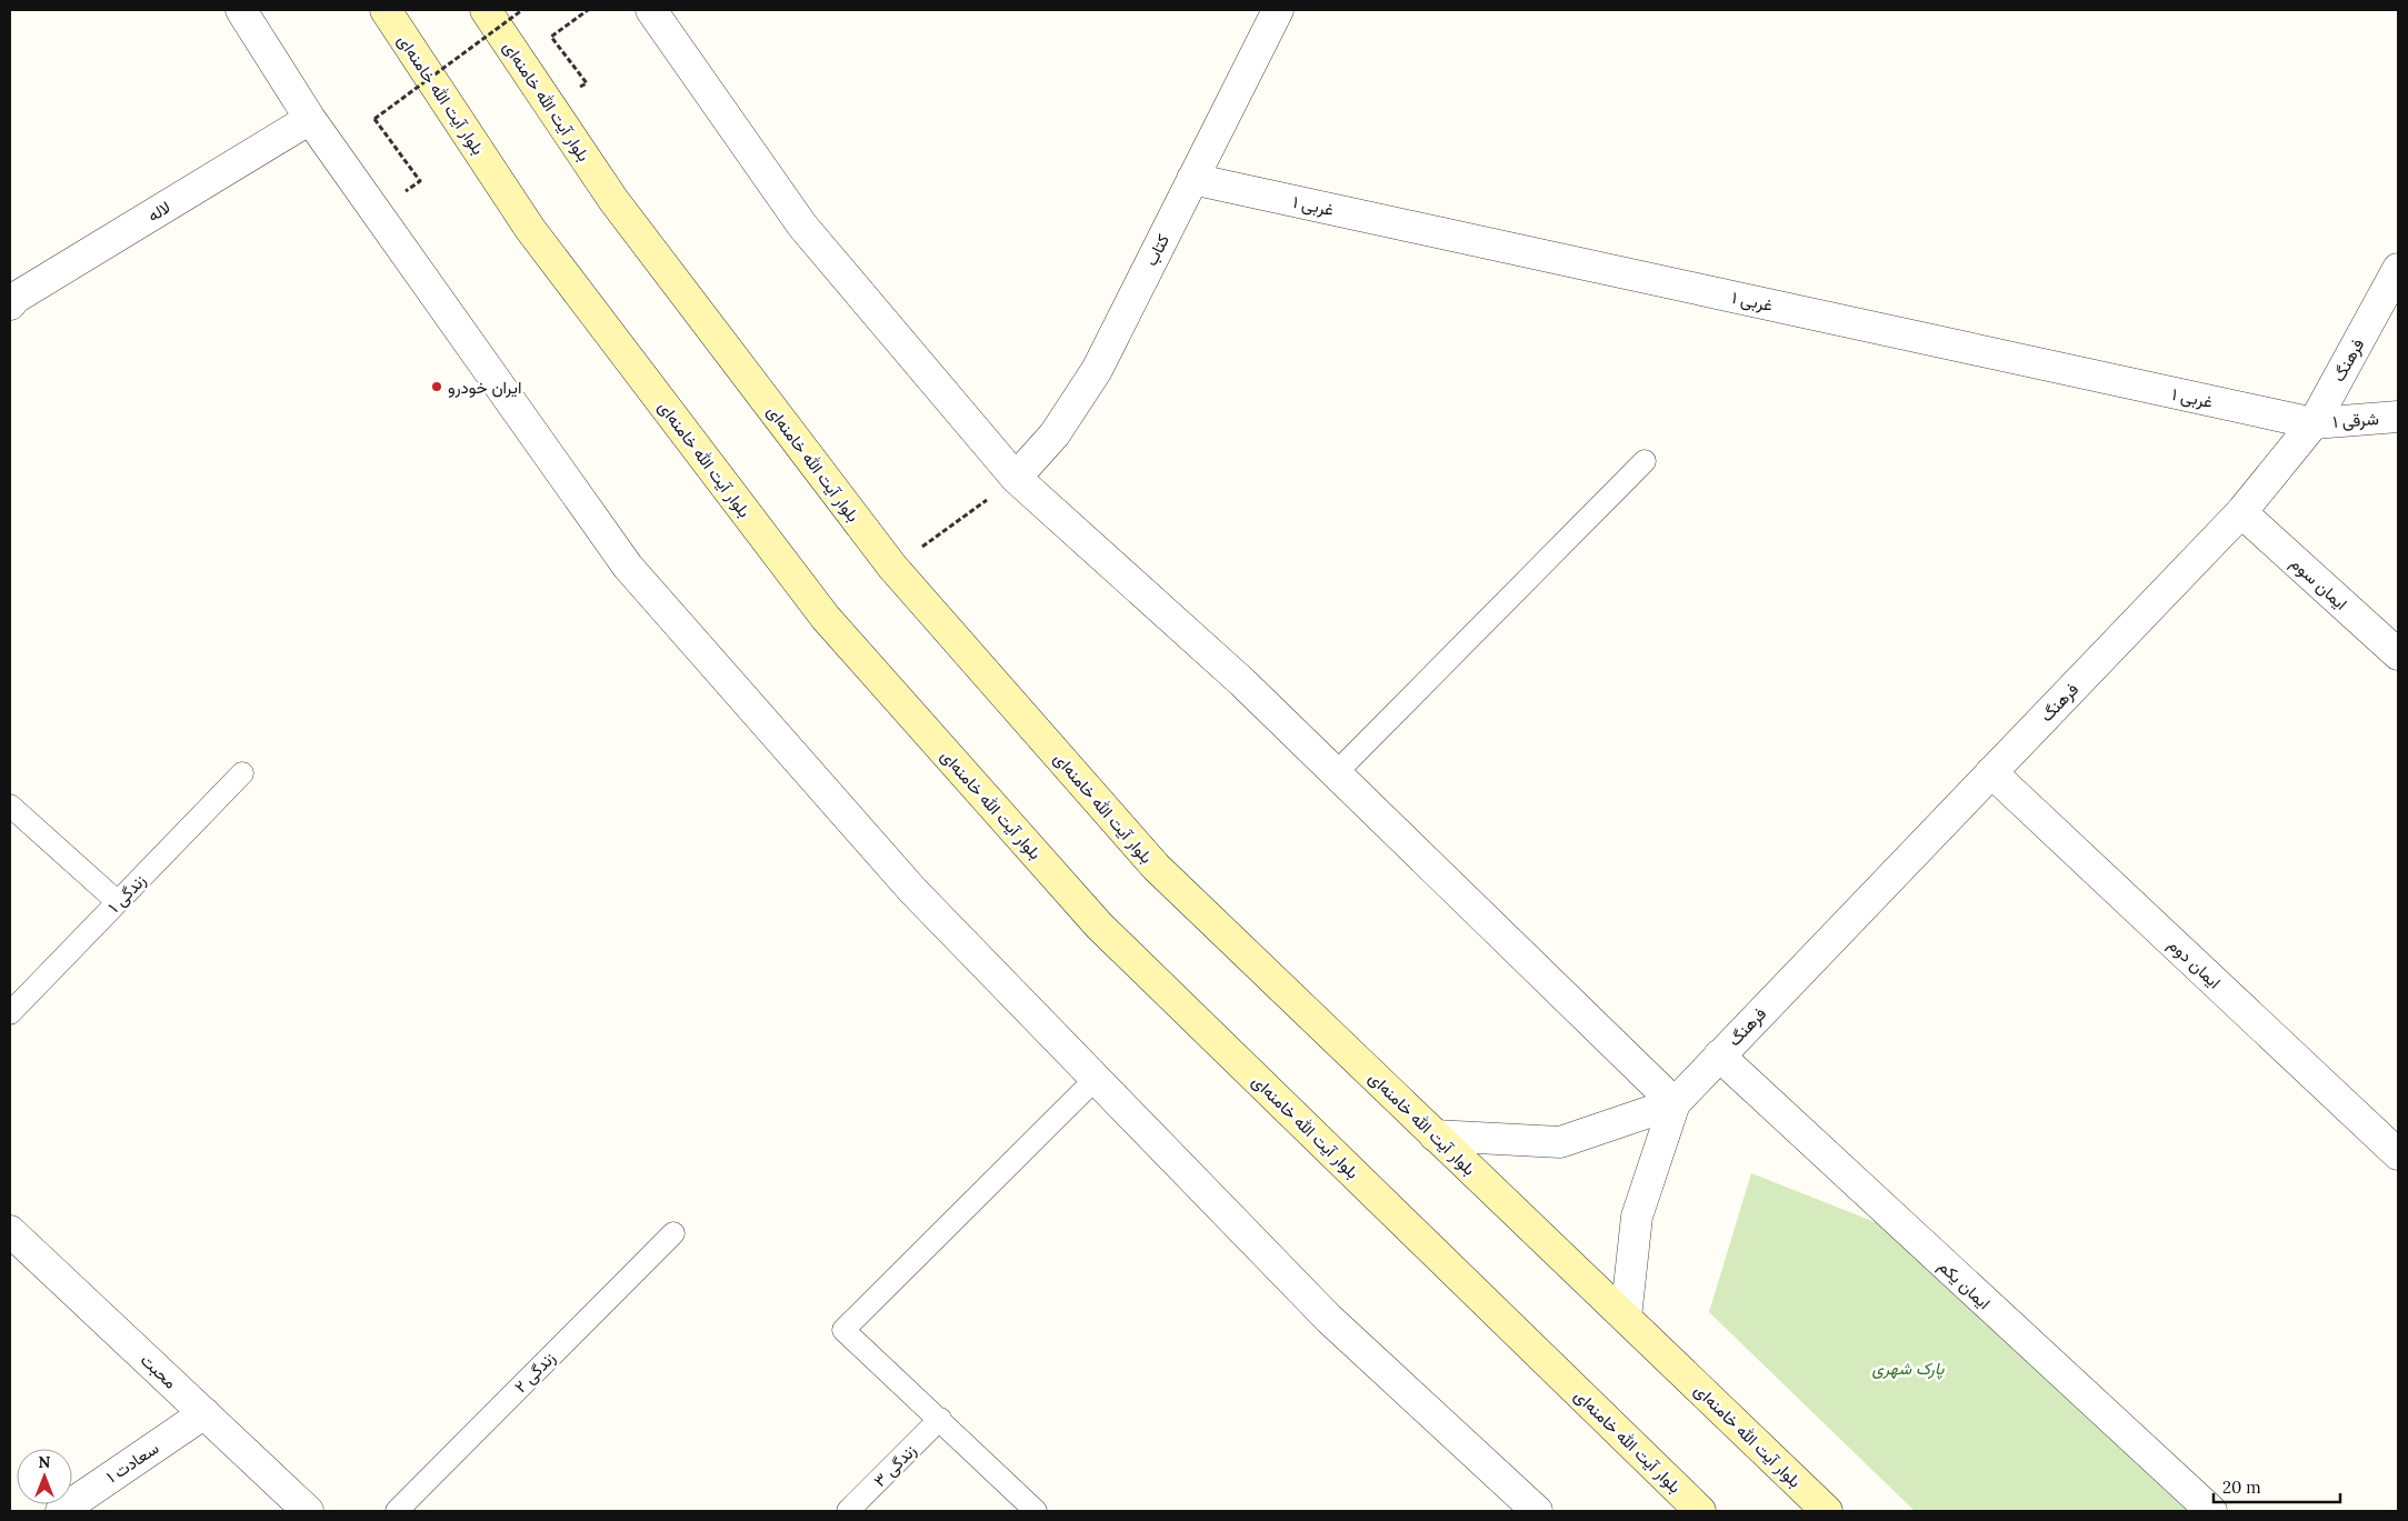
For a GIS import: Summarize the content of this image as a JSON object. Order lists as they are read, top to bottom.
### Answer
{
  "streets": {
    "main road": ["بلوار آیت الله خامنه‌ای", "بلوار آیت‌ الله خامنه‌ای"],
    "street": [
      "غربی ۱",
      "لاله",
      "کتاب",
      "فرهنگ",
      "شرقی ۱",
      "ایمان سوم",
      "ایمان دوم",
      "ایمان یکم",
      "محبت",
      "سعادت ۱"
    ],
    "lane": ["زندگی ۱", "زندگی ۲", "زندگی ۳"]
  },
  "crossings": [
    ["غربی ۱", "کتاب"],
    ["غربی ۱", "فرهنگ"],
    ["غربی ۱", "شرقی ۱"],
    ["فرهنگ", "شرقی ۱"],
    ["فرهنگ", "ایمان سوم"],
    ["فرهنگ", "ایمان دوم"],
    ["فرهنگ", "ایمان یکم"],
    ["محبت", "سعادت ۱"]
  ],
  "parks": ["پارک شهری"],
  "places": ["ایران خودرو"],
  "scale_bar": "20 m",
  "north": "top"
}
